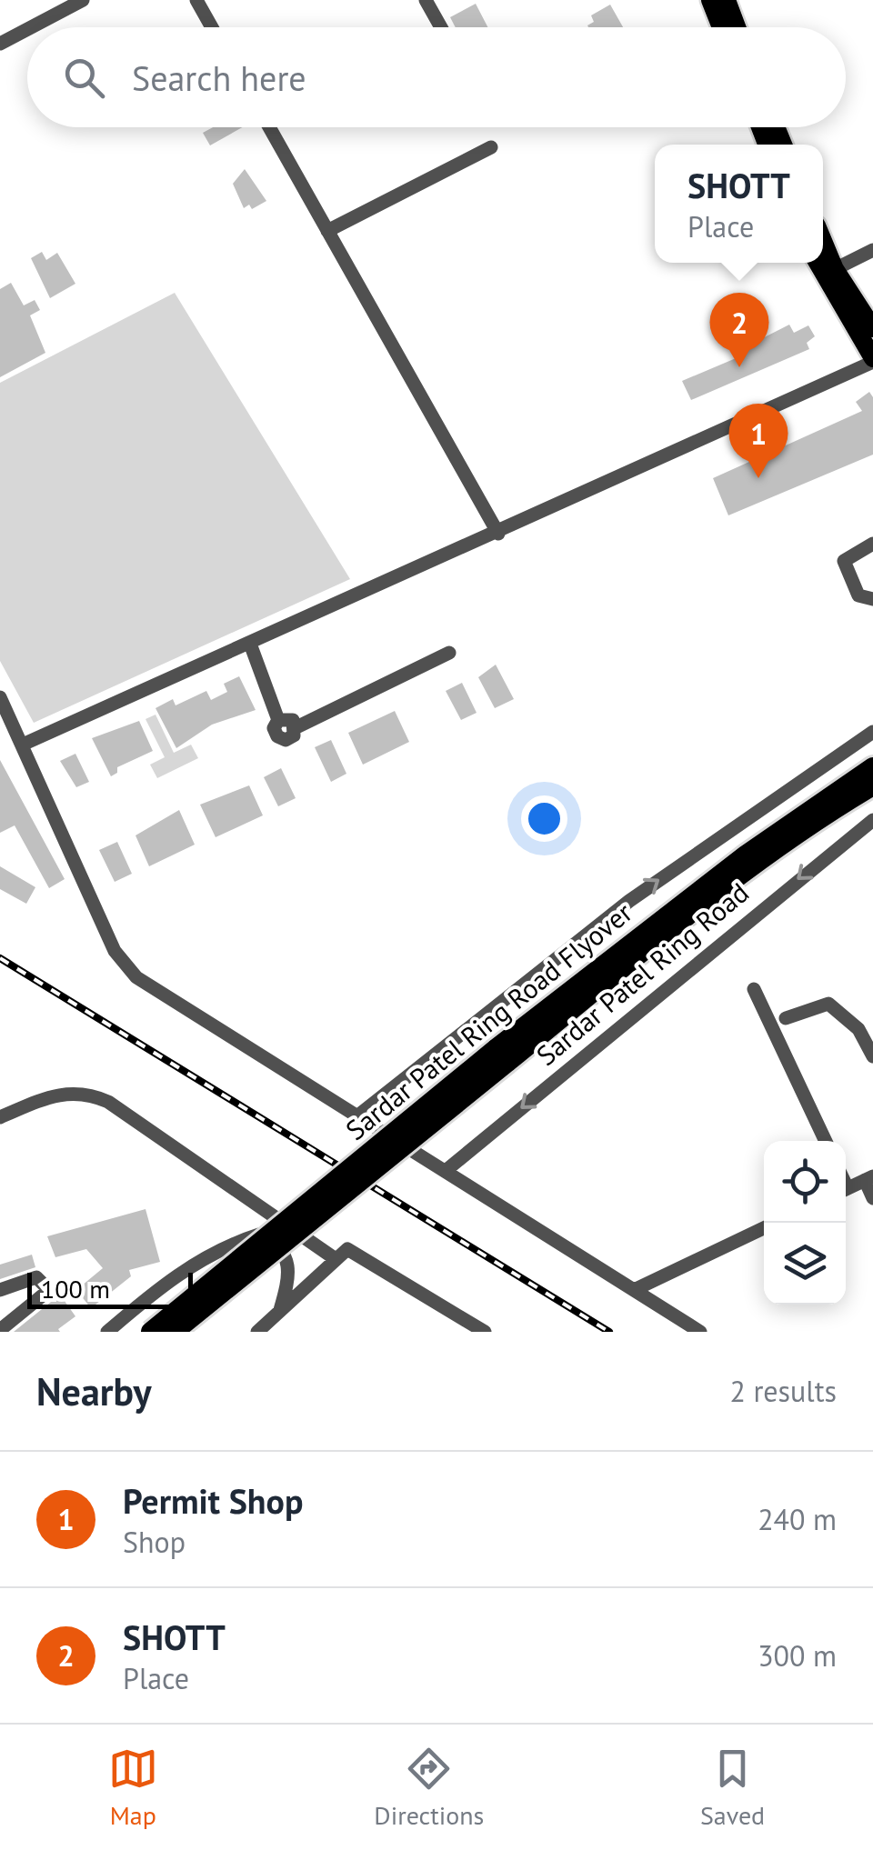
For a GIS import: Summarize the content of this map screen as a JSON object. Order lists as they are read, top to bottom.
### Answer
{
  "streets": {
    "highway": ["Sardar Patel Ring Road Flyover"],
    "street": ["Sardar Patel Ring Road"]
  },
  "scale_bar": "100 m",
  "page": {
    "search": "Search here",
    "popup": ["SHOTT", "Place"],
    "pins": ["2", "1"],
    "scale": "100 m",
    "heading": ["Nearby", "2 results"],
    "list": [
      {
        "mark": "1",
        "name": "Permit Shop",
        "note": "Shop",
        "value": "240 m"
      },
      {
        "mark": "2",
        "name": "SHOTT",
        "note": "Place",
        "value": "300 m"
      }
    ],
    "nav": ["Map", "Directions", "Saved"]
  }
}
